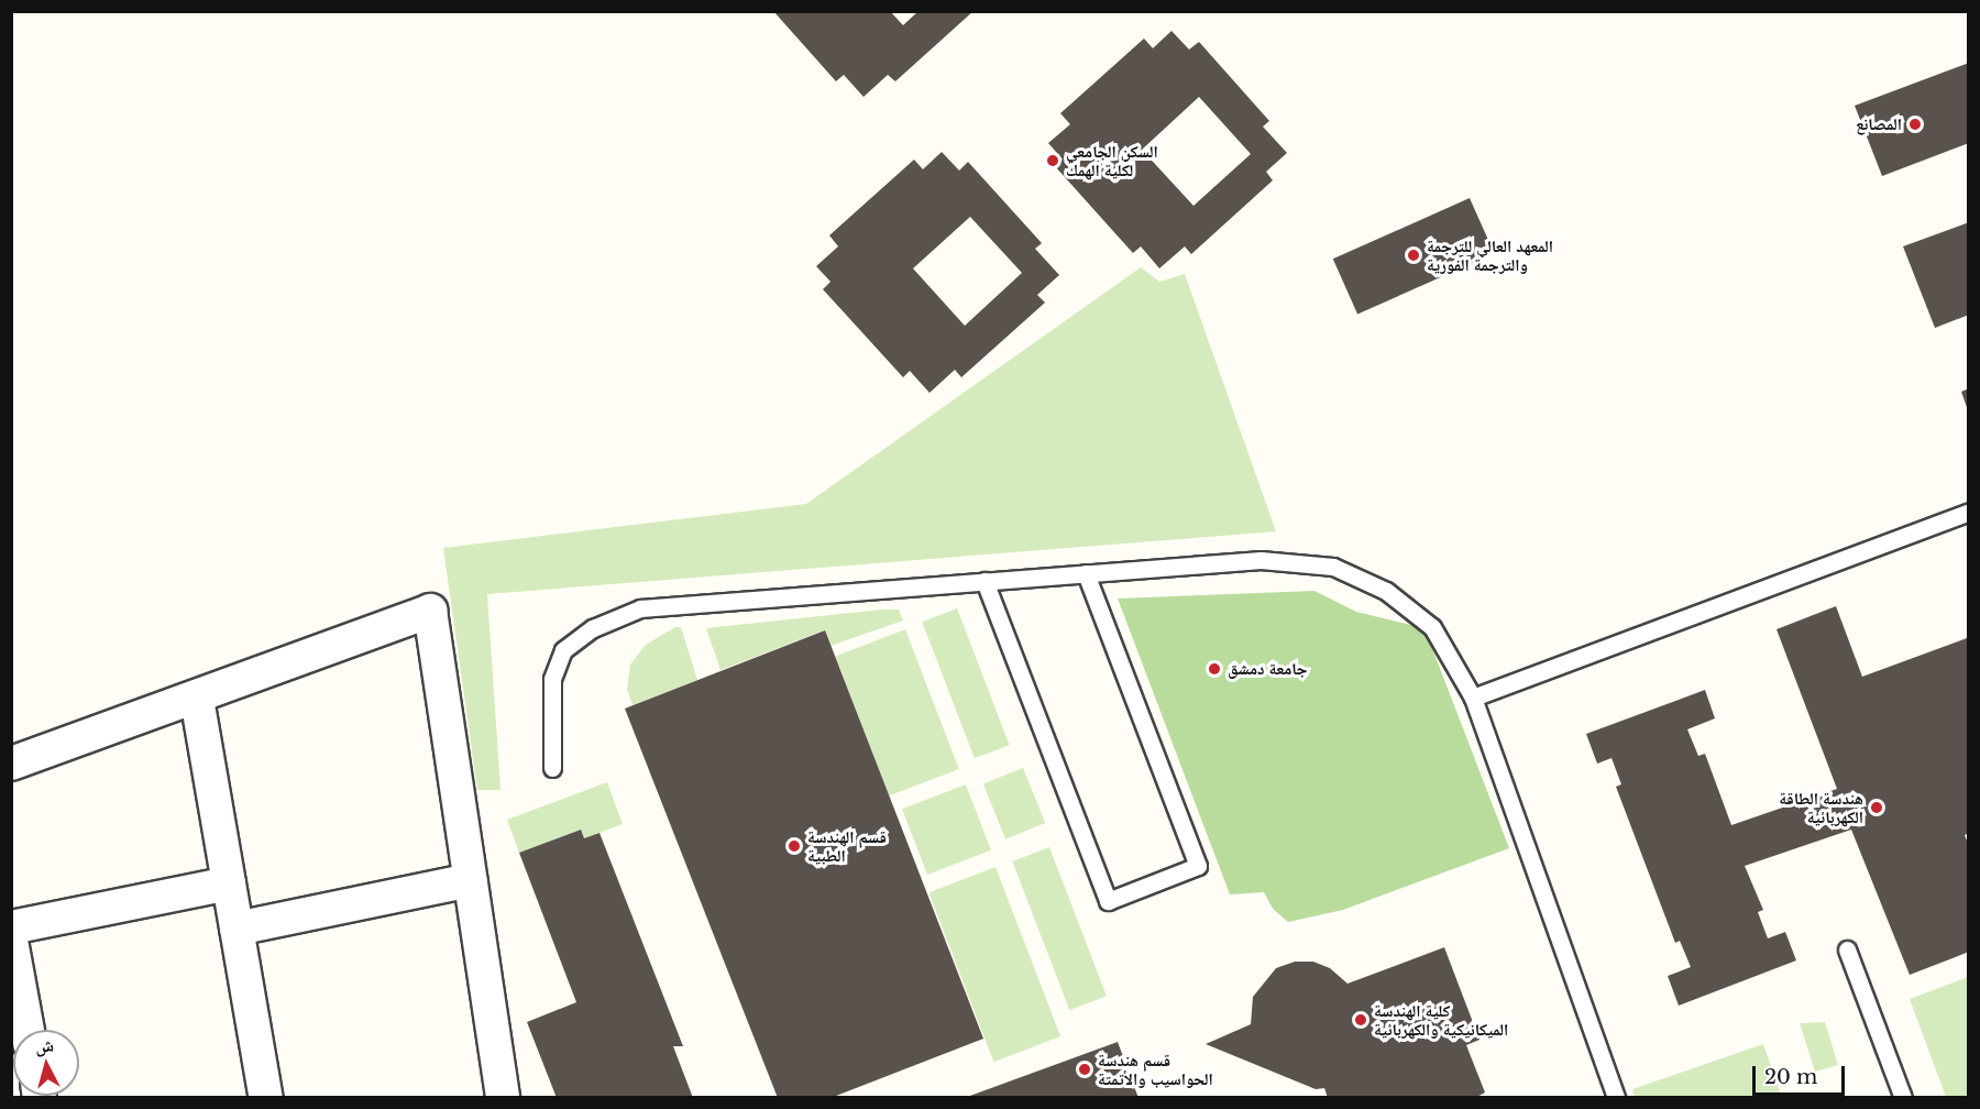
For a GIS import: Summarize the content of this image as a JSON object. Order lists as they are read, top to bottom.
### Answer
{
  "places": [
    "المصانع",
    "السكن الجامعي لكلية الهمك",
    "المعهد العالي للترجمة والترجمة الفورية",
    "جامعة دمشق",
    "هندسة الطاقة الكهربائية",
    "قسم الهندسة الطبية",
    "كلية الهندسة الميكانيكية والكهربائية",
    "قسم هندسة الحواسيب والأتمتة"
  ],
  "scale_bar": "20 m",
  "north": "top"
}
